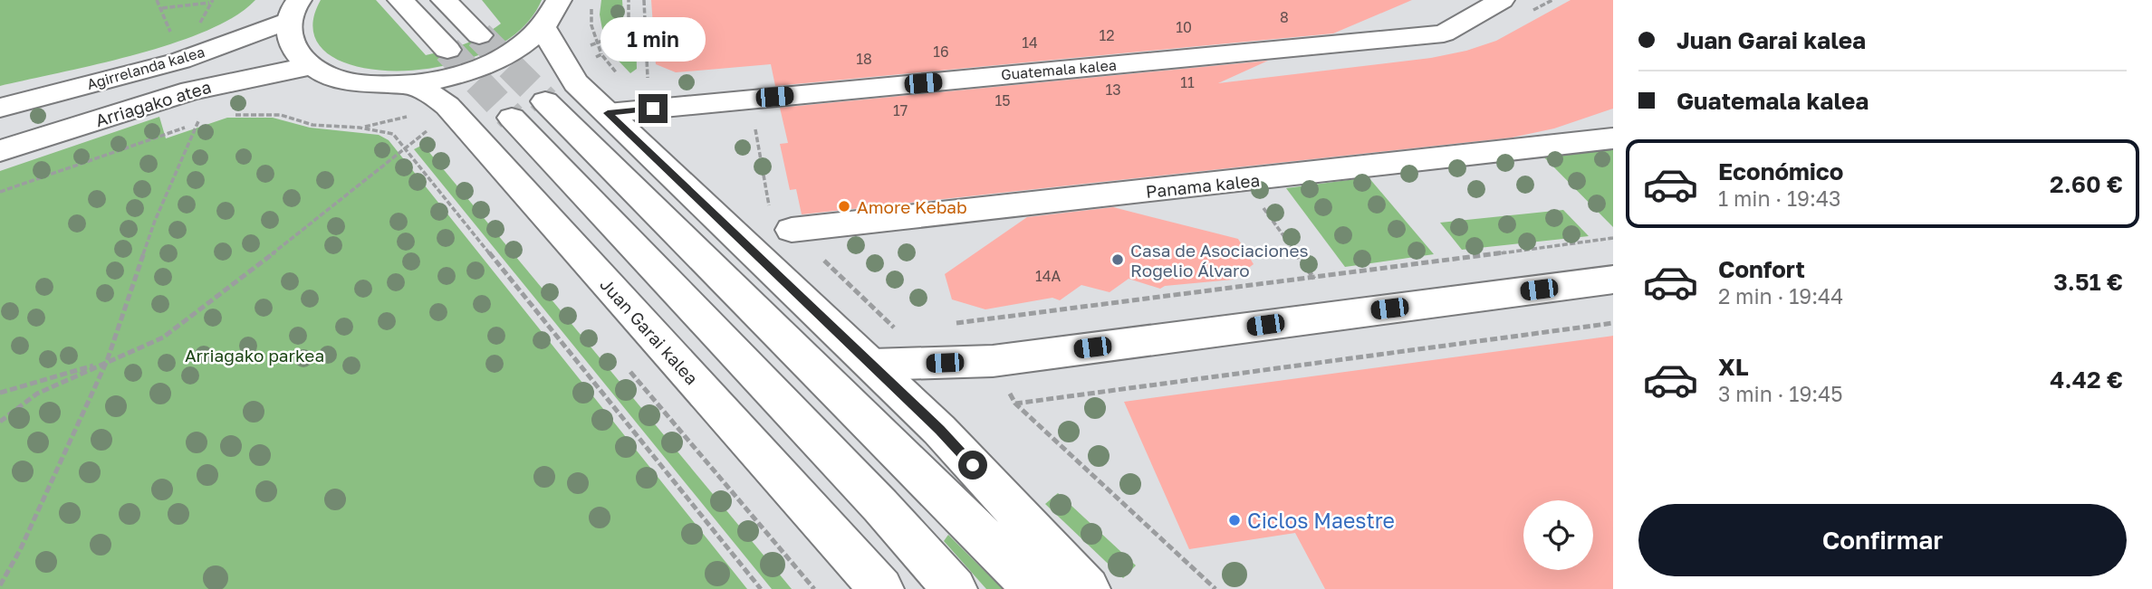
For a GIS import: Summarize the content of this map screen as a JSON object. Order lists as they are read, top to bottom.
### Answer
{
  "streets": {
    "main road": [
      "Agirrelanda kalea",
      "Guatemala kalea",
      "Arriagako atea",
      "Panama kalea",
      "Juan Garai kalea"
    ]
  },
  "parks": ["Arriagako parkea"],
  "places": ["Amore Kebab", "Casa de Asociaciones Rogelio Álvaro", "Ciclos Maestre"],
  "house_numbers": [
    "8",
    "10",
    "12",
    "14",
    "16",
    "18",
    "11",
    "13",
    "15",
    "17",
    "14A"
  ],
  "page": {
    "banner": ["Juan Garai kalea", "Guatemala kalea"],
    "bubble": "1 min",
    "list": [
      {
        "name": "Económico",
        "note": "1 min · 19:43",
        "value": "2.60 €"
      },
      {
        "name": "Confort",
        "note": "2 min · 19:44",
        "value": "3.51 €"
      },
      {
        "name": "XL",
        "note": "3 min · 19:45",
        "value": "4.42 €"
      }
    ],
    "buttons": "Confirmar"
  }
}
